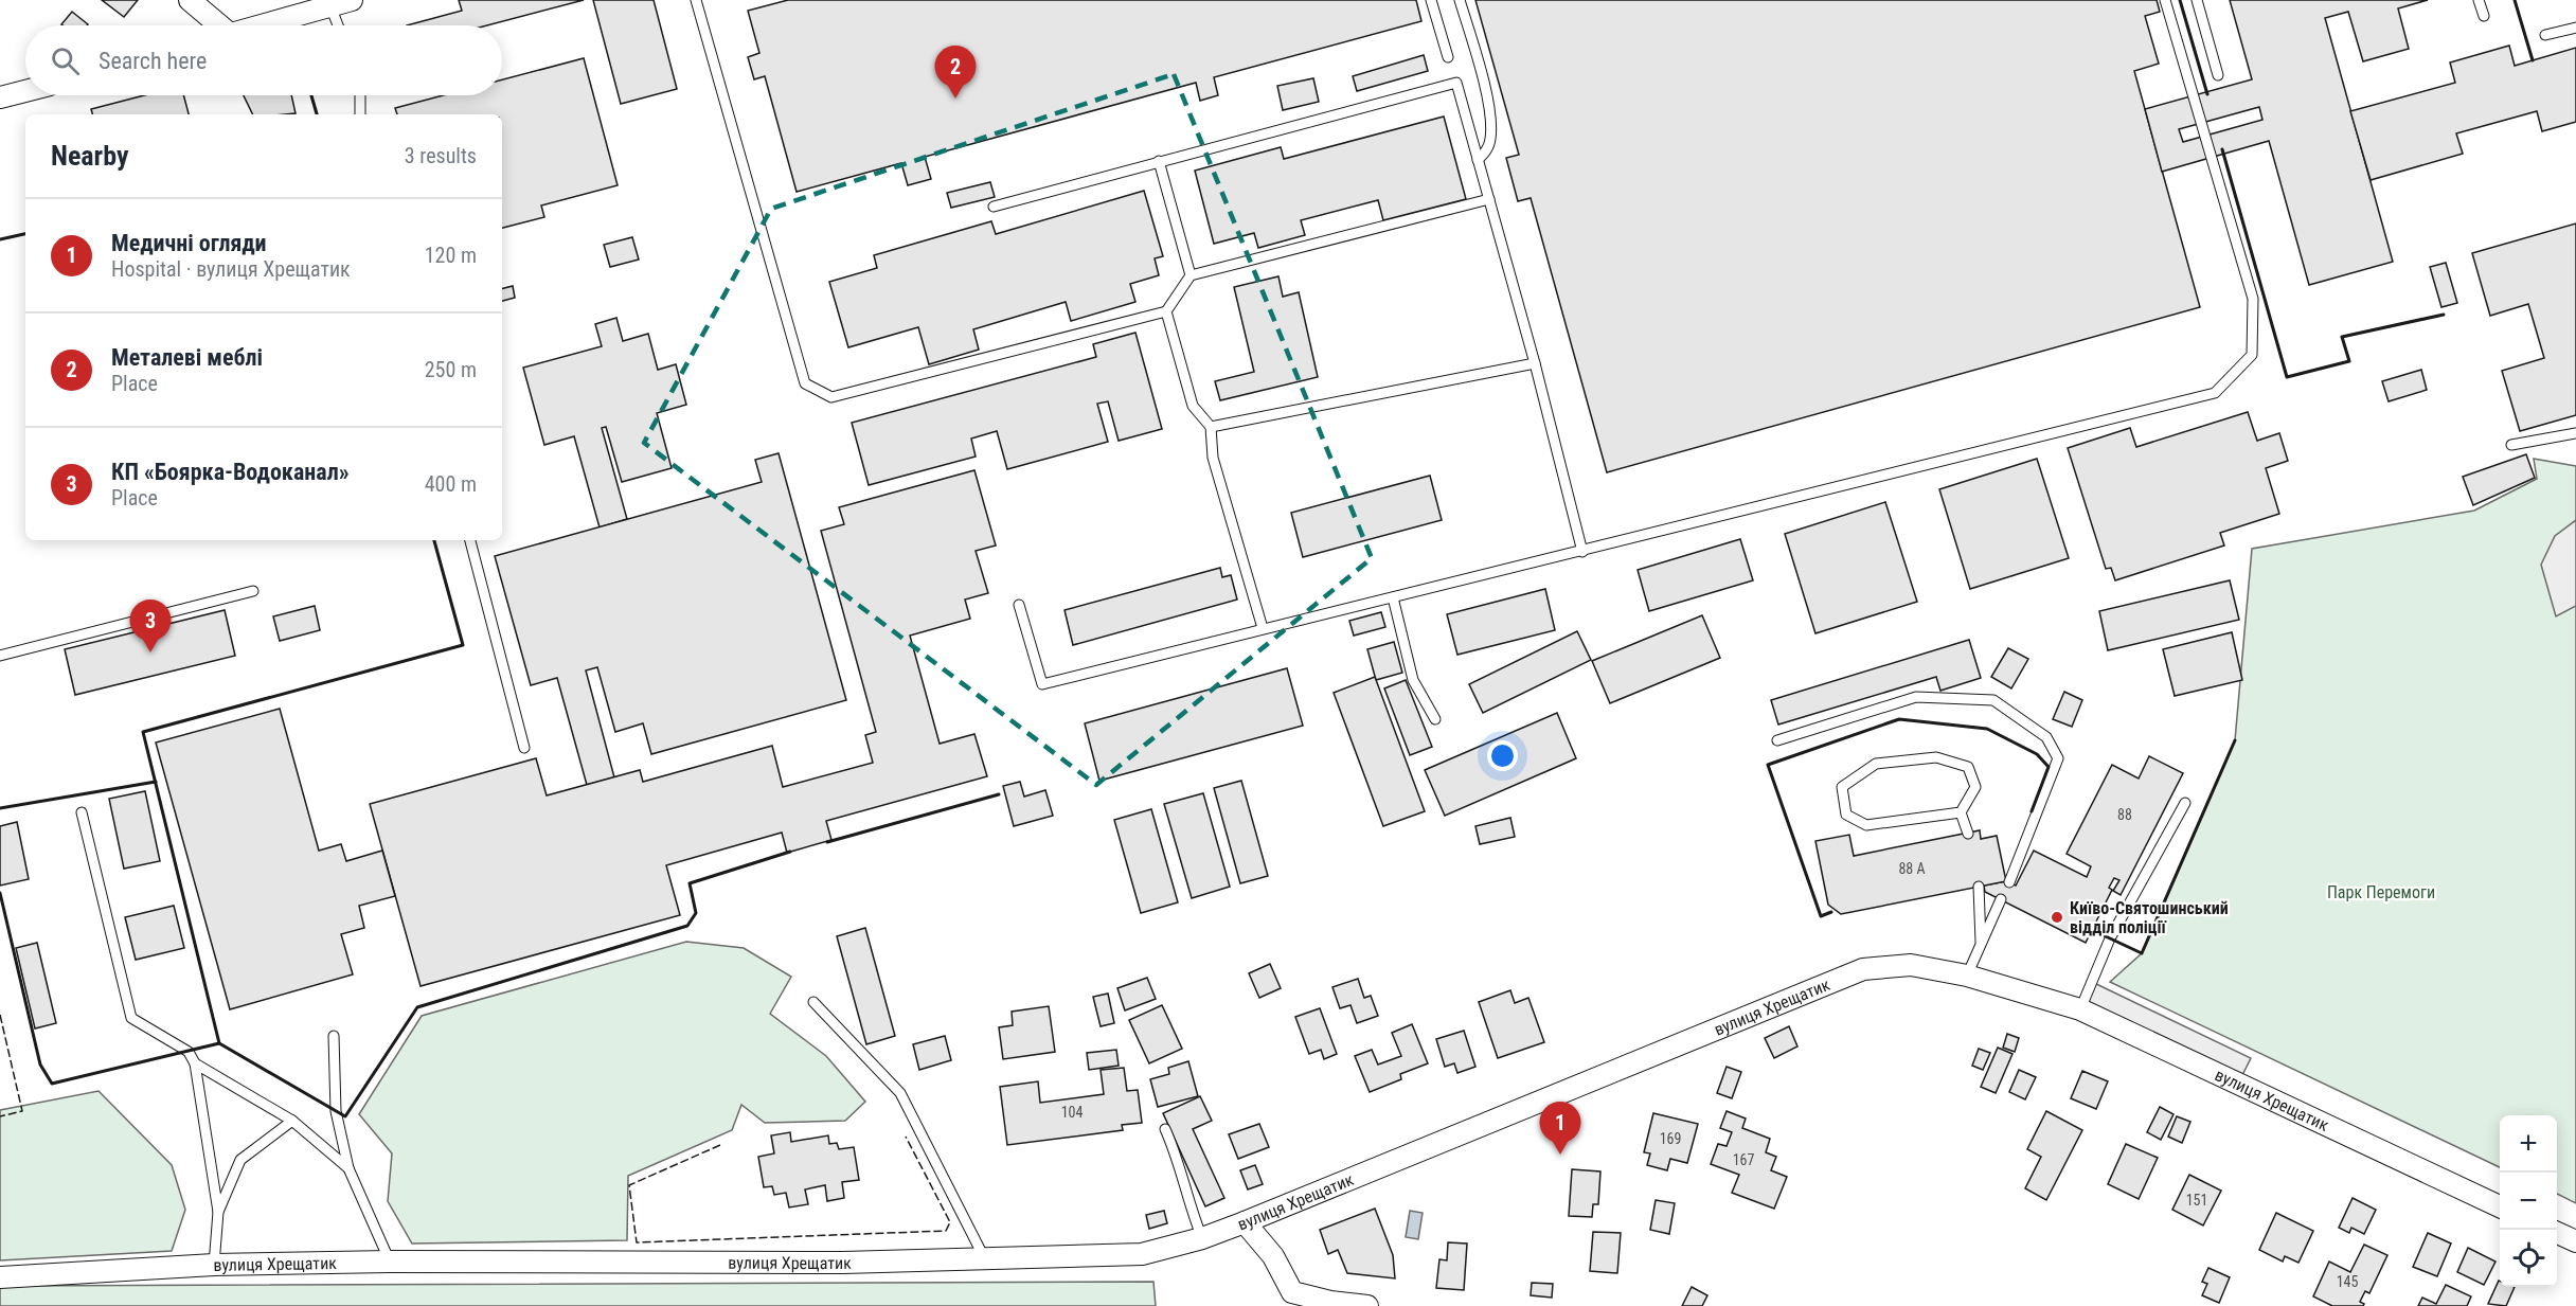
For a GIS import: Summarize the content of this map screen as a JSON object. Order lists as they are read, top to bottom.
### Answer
{
  "streets": {
    "street": ["вулиця Хрещатик"]
  },
  "parks": ["Парк Перемоги"],
  "places": ["Київо-Святошинський відділ поліції"],
  "house_numbers": [
    "88",
    "88 А",
    "104",
    "169",
    "167",
    "151",
    "145"
  ],
  "page": {
    "search": "Search here",
    "pins": ["2", "3", "1"],
    "heading": ["Nearby", "3 results"],
    "list": [
      {
        "mark": "1",
        "name": "Медичні огляди",
        "note": "Hospital · вулиця Хрещатик",
        "value": "120 m"
      },
      {
        "mark": "2",
        "name": "Металеві меблі",
        "note": "Place",
        "value": "250 m"
      },
      {
        "mark": "3",
        "name": "КП «Боярка-Водоканал»",
        "note": "Place",
        "value": "400 m"
      }
    ],
    "map_buttons": ["+", "−"]
  }
}
